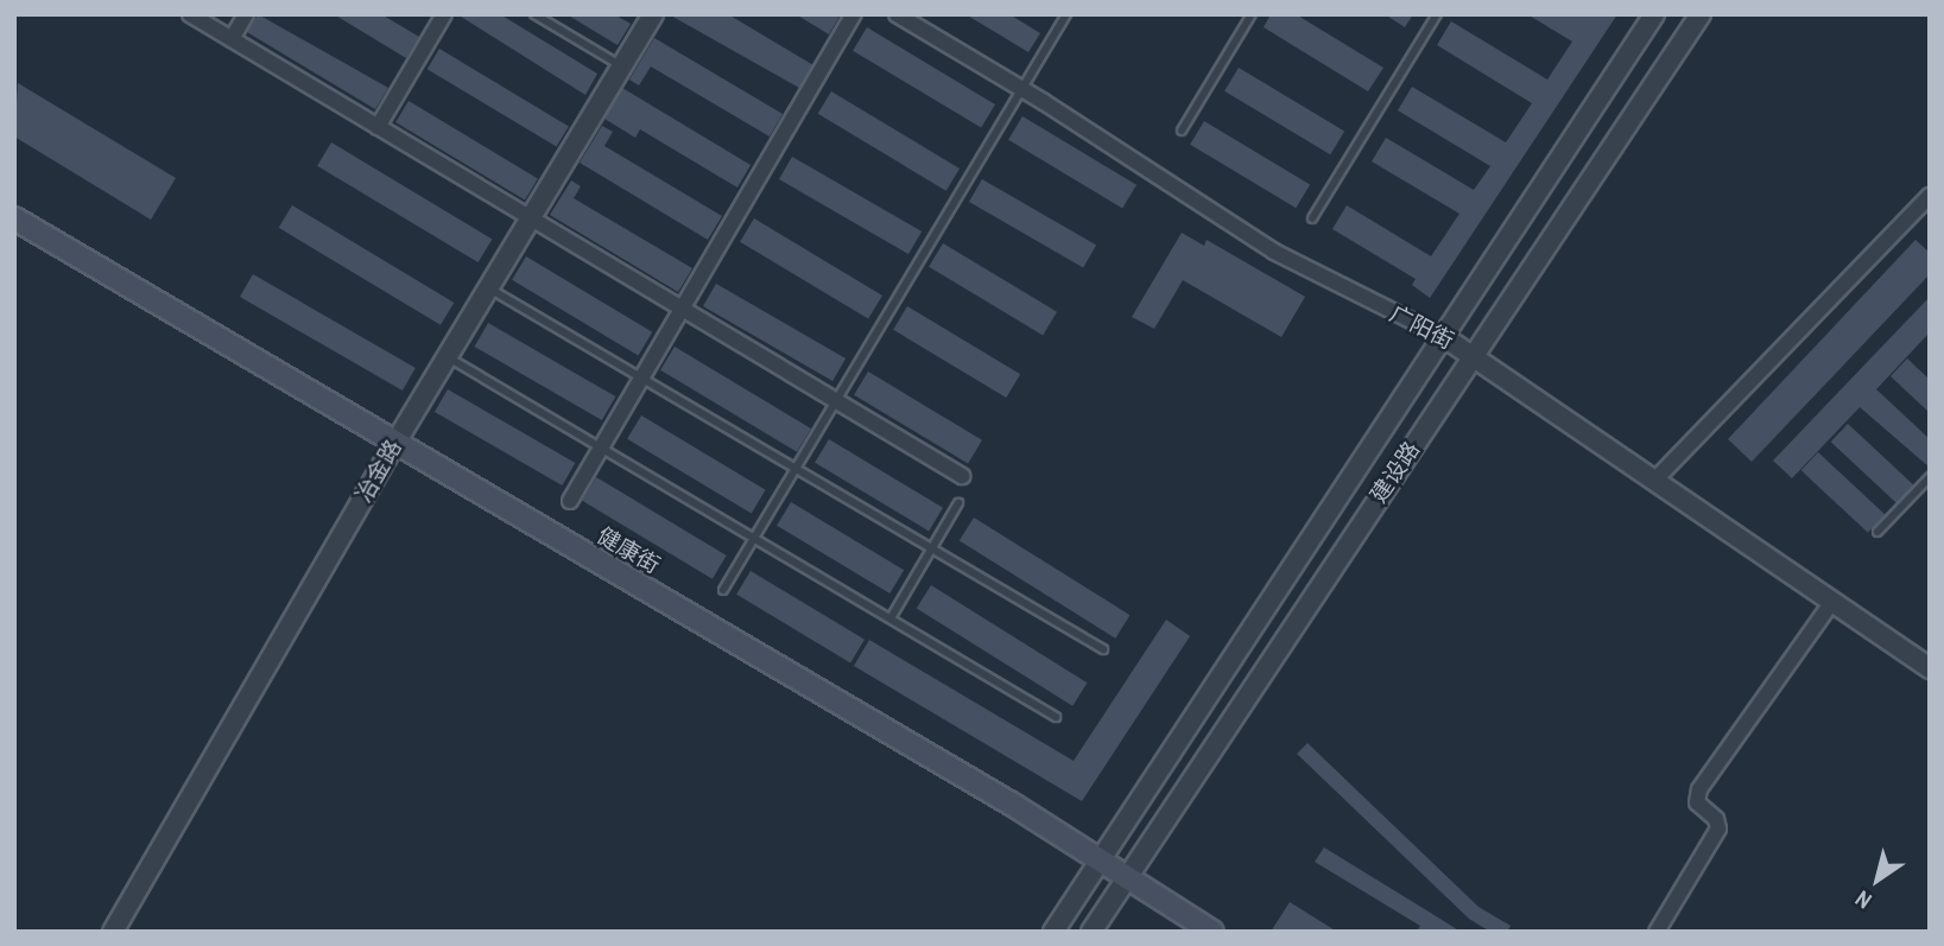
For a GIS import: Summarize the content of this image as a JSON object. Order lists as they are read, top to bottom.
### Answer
{
  "streets": {
    "main road": ["健康街"],
    "street": ["广阳街", "冶金路", "建设路"]
  },
  "crossings": [
    ["广阳街", "建设路"],
    ["冶金路", "健康街"],
    ["建设路", "健康街"]
  ],
  "north": "bottom left"
}
